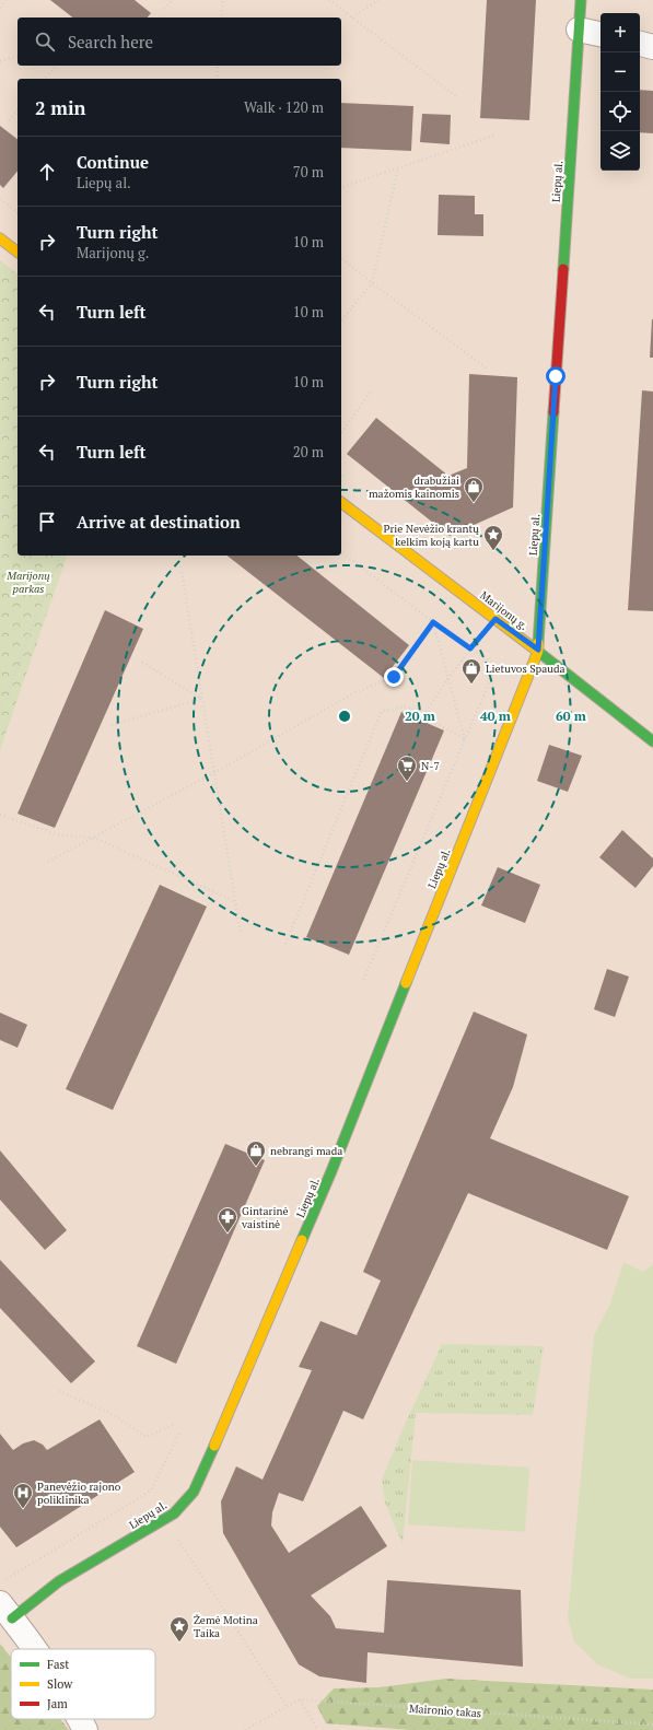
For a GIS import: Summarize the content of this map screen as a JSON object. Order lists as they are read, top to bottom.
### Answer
{
  "streets": {
    "street": ["Liepų al.", "Marijonų g."],
    "path": ["Maironio takas"]
  },
  "crossings": [
    ["Liepų al.", "Marijonų g."]
  ],
  "parks": ["Marijonų parkas"],
  "places": {
    "shop": ["drabužiai mažomis kainomis", "Lietuvos Spauda", "nebrangi mada"],
    "place": ["Prie Nevėžio krantų kelkim koją kartu", "Žemė Motina Taika"],
    "supermarket": ["N-7"],
    "pharmacy": ["Gintarinė vaistinė"],
    "hospital": ["Panevėžio rajono poliklinika"]
  },
  "legend": ["Fast", "Slow", "Jam"],
  "page": {
    "map_buttons": ["+", "−"],
    "search": "Search here",
    "heading": ["2 min", "Walk · 120 m"],
    "list": [
      ["Continue", "Liepų al.", "70 m"],
      ["Turn right", "Marijonų g.", "10 m"],
      ["Turn left", "10 m"],
      ["Turn right", "10 m"],
      ["Turn left", "20 m"],
      "Arrive at destination"
    ]
  },
  "rings": ["20 m", "40 m", "60 m"]
}
